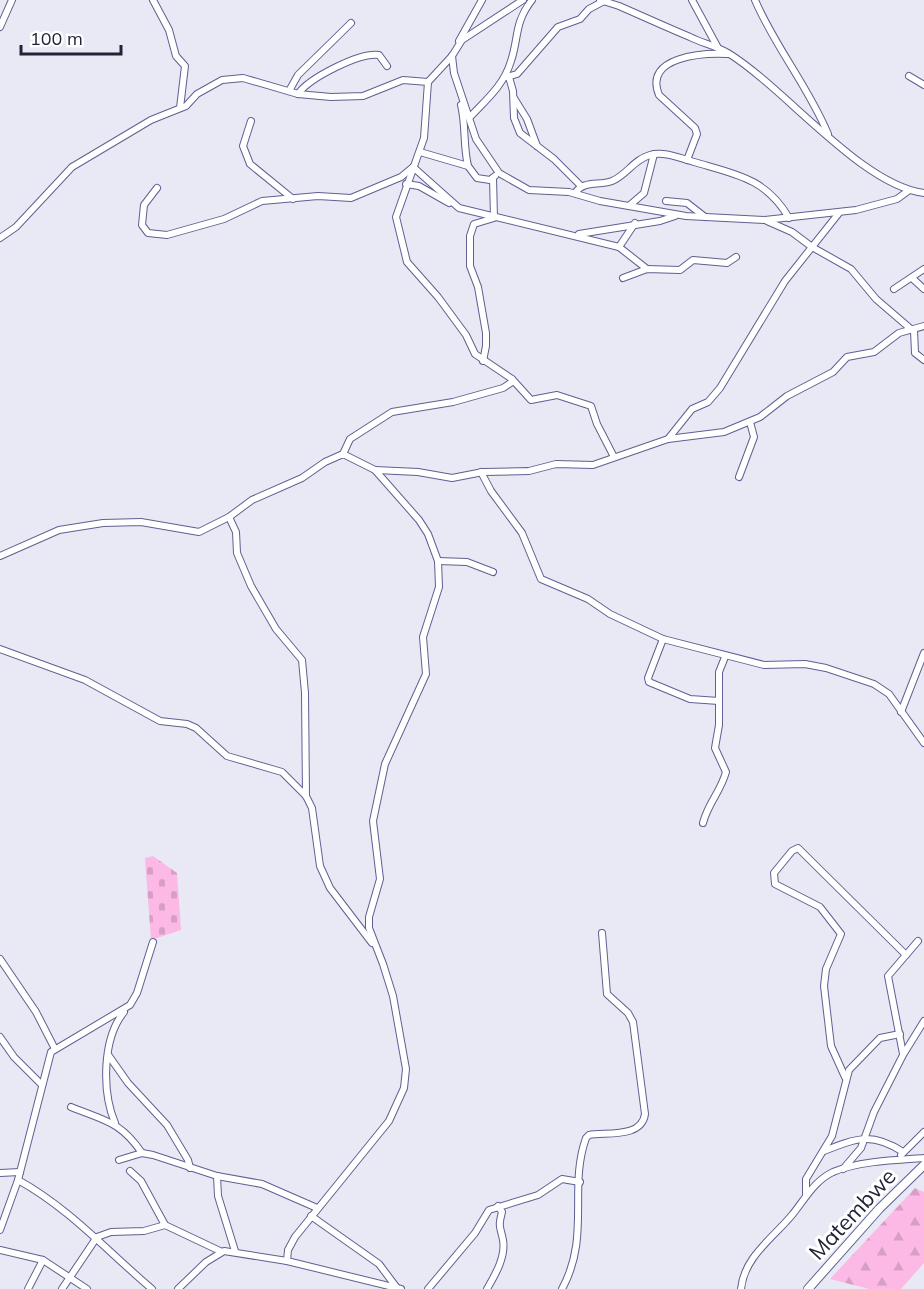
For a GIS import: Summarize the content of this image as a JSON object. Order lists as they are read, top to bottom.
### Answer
{
  "streets": {
    "main road": ["Matembwe"]
  },
  "scale_bar": "100 m"
}
